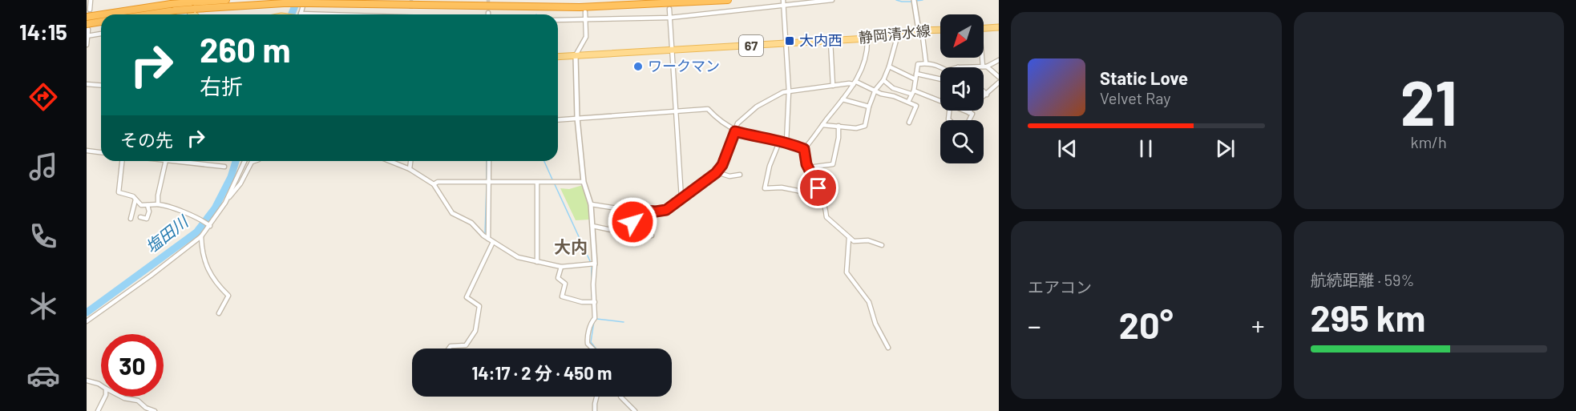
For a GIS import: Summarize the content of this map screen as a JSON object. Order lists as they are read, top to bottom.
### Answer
{
  "streets": {
    "main road": ["静岡清水線", "67"]
  },
  "districts": ["大内"],
  "water": ["塩田川"],
  "places": {
    "transit": ["大内西"],
    "other": ["ワークマン"]
  },
  "north": "bottom left",
  "page": {
    "tabs": "14:15",
    "tile": [
      ["21", "km/h"],
      "エアコン",
      ["航続距離 · 59%", "295 km"]
    ],
    "turn": ["260 m", "右折"],
    "song": ["Static Love", "Velvet Ray"],
    "then": "その先",
    "heat": ["−", "20°", "+"],
    "limit": "30",
    "trip": "14:17 · 2 分 · 450 m"
  }
}
